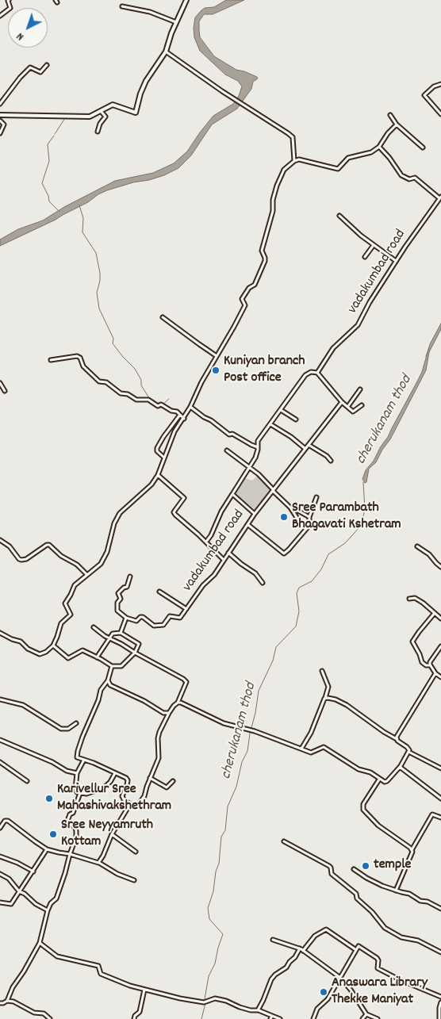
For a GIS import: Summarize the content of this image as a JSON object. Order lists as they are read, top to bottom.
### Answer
{
  "streets": {
    "street": ["vadakumbad road"]
  },
  "water": ["cherukanam thod"],
  "places": [
    "Kuniyan branch Post office",
    "Sree Parambath Bhagavati Kshetram",
    "Karivellur Sree Mahashivakshethram",
    "Sree Neyyamruth Kottam",
    "temple",
    "Anaswara Library Thekke Maniyat"
  ],
  "north": "bottom left"
}
